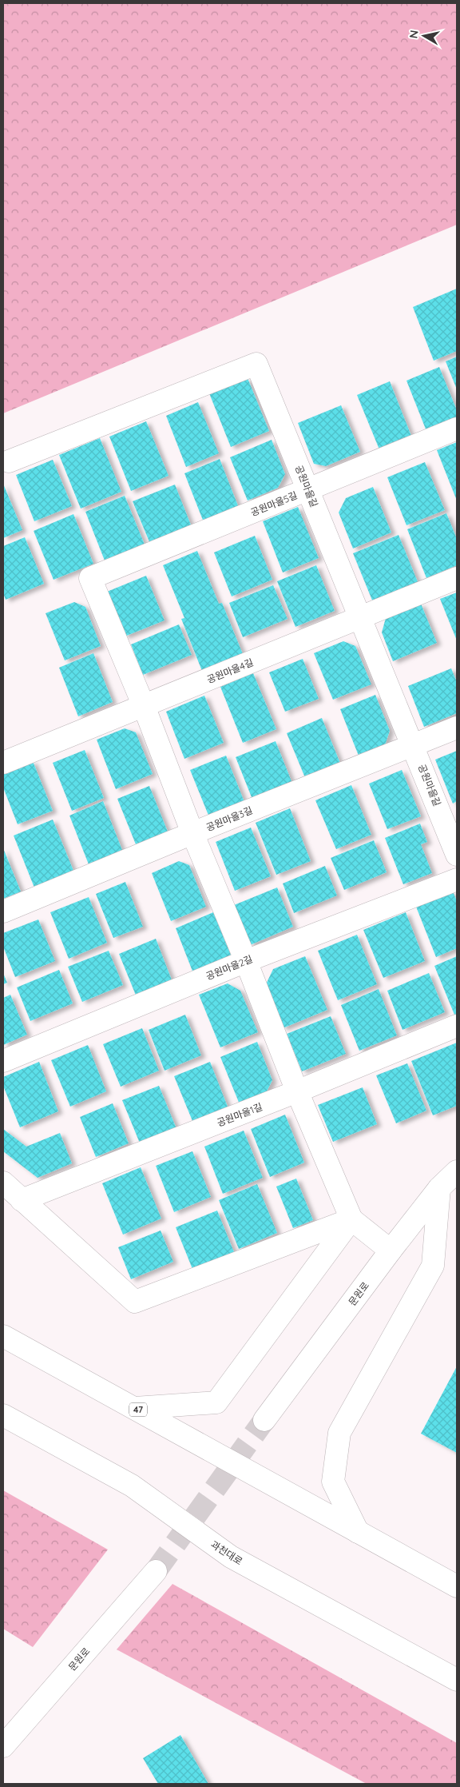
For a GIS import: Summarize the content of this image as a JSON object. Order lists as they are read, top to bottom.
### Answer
{
  "streets": {
    "main road": [
      "공원마을길",
      "공원마을5길",
      "공원마을4길",
      "공원마을3길",
      "공원마을2길",
      "공원마을1길",
      "문원로",
      "47",
      "과천대로"
    ]
  },
  "crossings": [
    ["공원마을길", "공원마을5길"],
    ["공원마을길", "공원마을4길"],
    ["공원마을길", "공원마을3길"],
    ["공원마을5길", "공원마을4길"]
  ],
  "north": "left"
}
